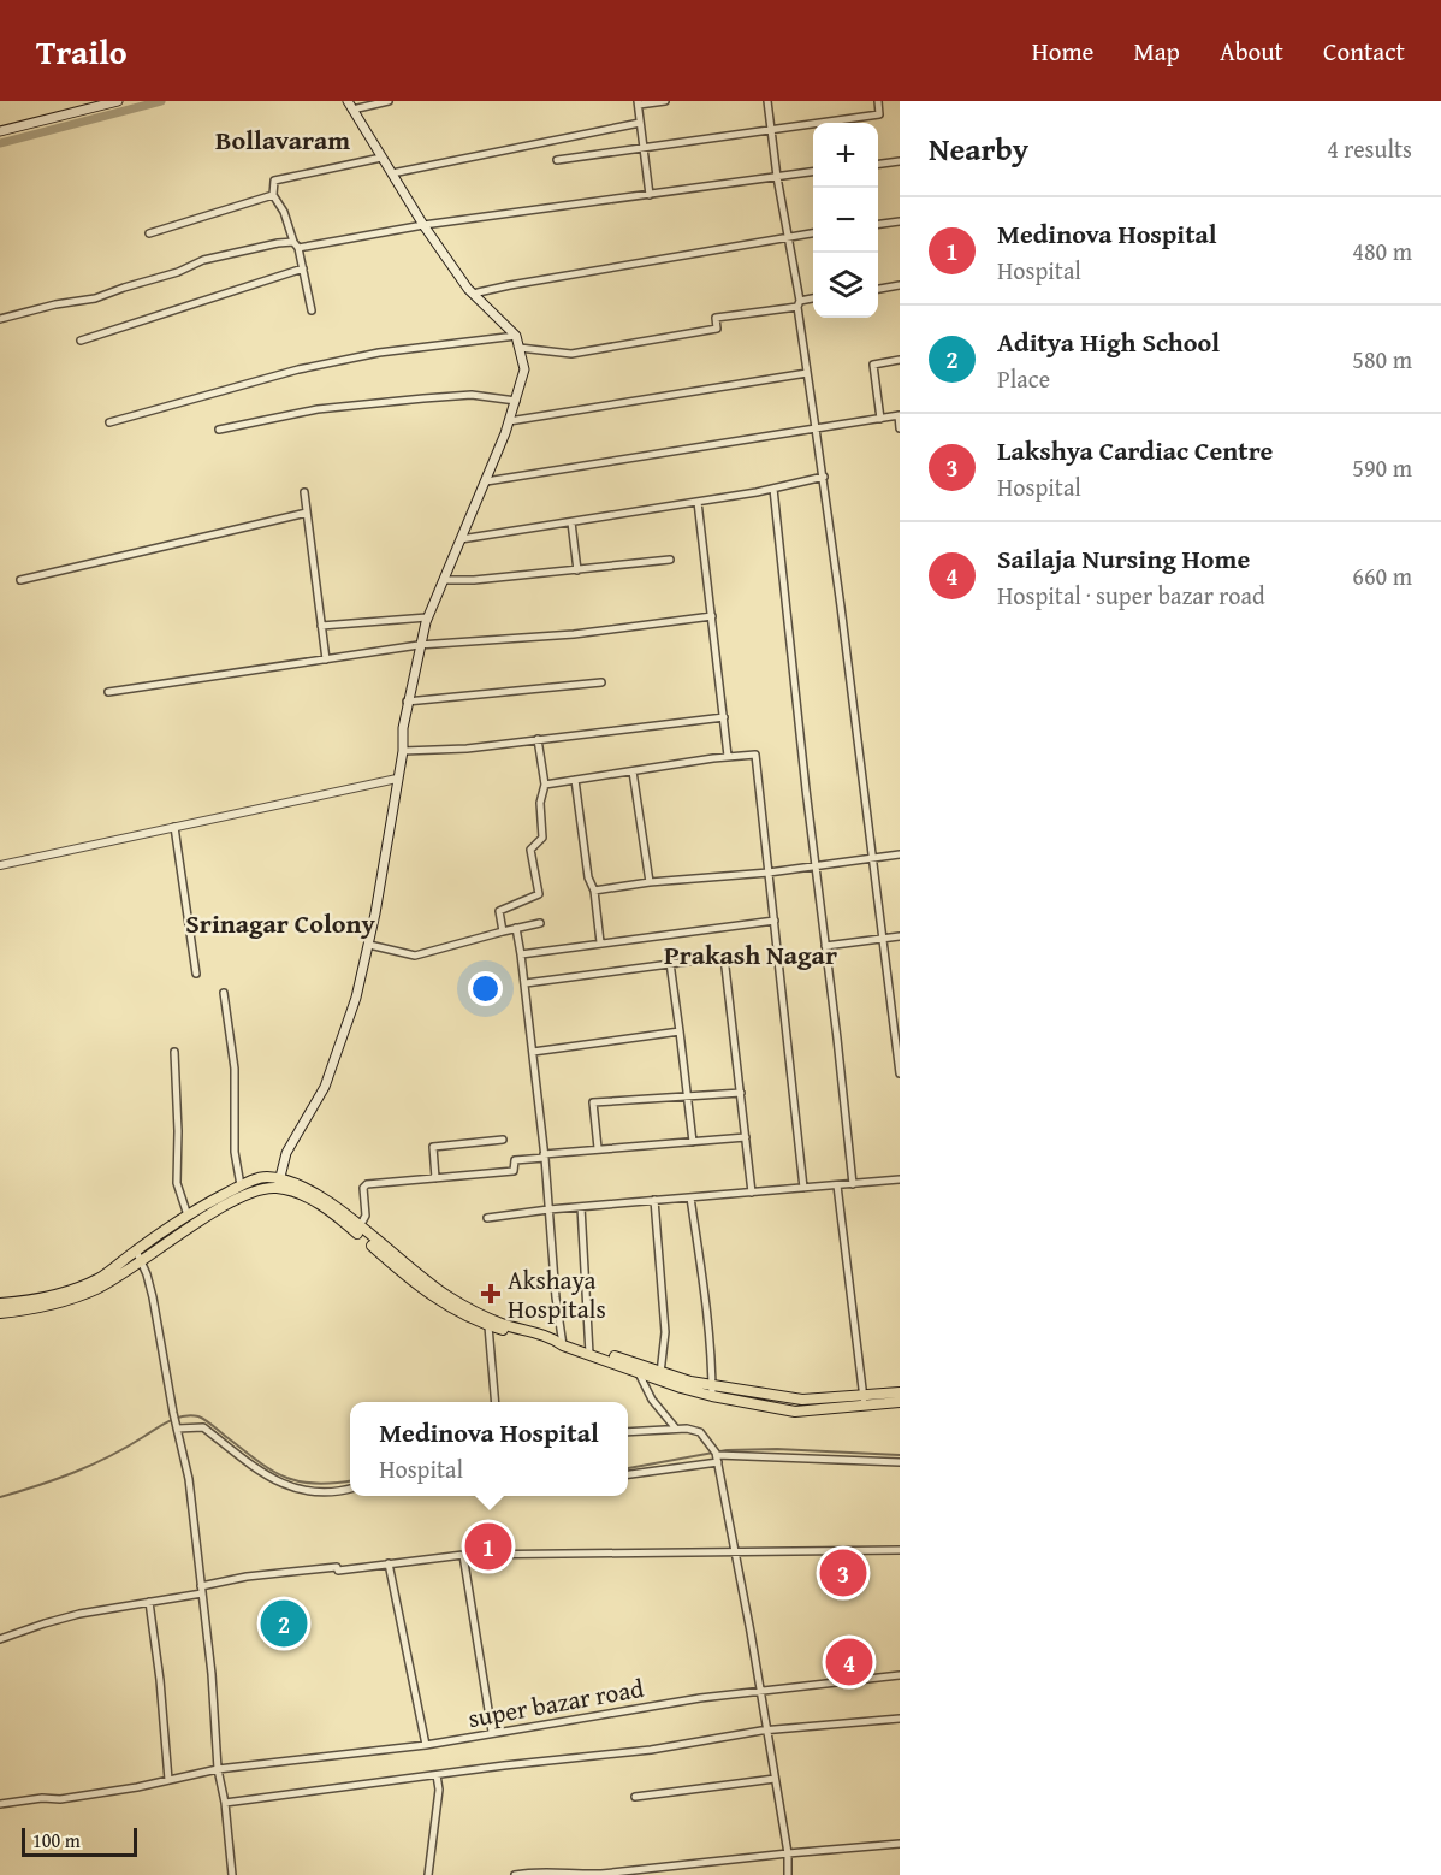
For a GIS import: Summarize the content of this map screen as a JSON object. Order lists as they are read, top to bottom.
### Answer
{
  "streets": {
    "street": ["super bazar road"]
  },
  "districts": ["Bollavaram", "Srinagar Colony", "Prakash Nagar"],
  "places": {
    "health": ["Akshaya Hospitals"]
  },
  "scale_bar": "100 m",
  "page": {
    "header": "Trailo",
    "nav": [
      "Home",
      "Map",
      "About",
      "Contact"
    ],
    "heading": ["Nearby", "4 results"],
    "map_buttons": ["+", "−"],
    "list": [
      {
        "mark": "1",
        "name": "Medinova Hospital",
        "note": "Hospital",
        "value": "480 m"
      },
      {
        "mark": "2",
        "name": "Aditya High School",
        "note": "Place",
        "value": "580 m"
      },
      {
        "mark": "3",
        "name": "Lakshya Cardiac Centre",
        "note": "Hospital",
        "value": "590 m"
      },
      {
        "mark": "4",
        "name": "Sailaja Nursing Home",
        "note": "Hospital · super bazar road",
        "value": "660 m"
      }
    ],
    "popup": ["Medinova Hospital", "Hospital"],
    "pins": [
      "1",
      "3",
      "2",
      "4"
    ],
    "scale": "100 m"
  }
}
